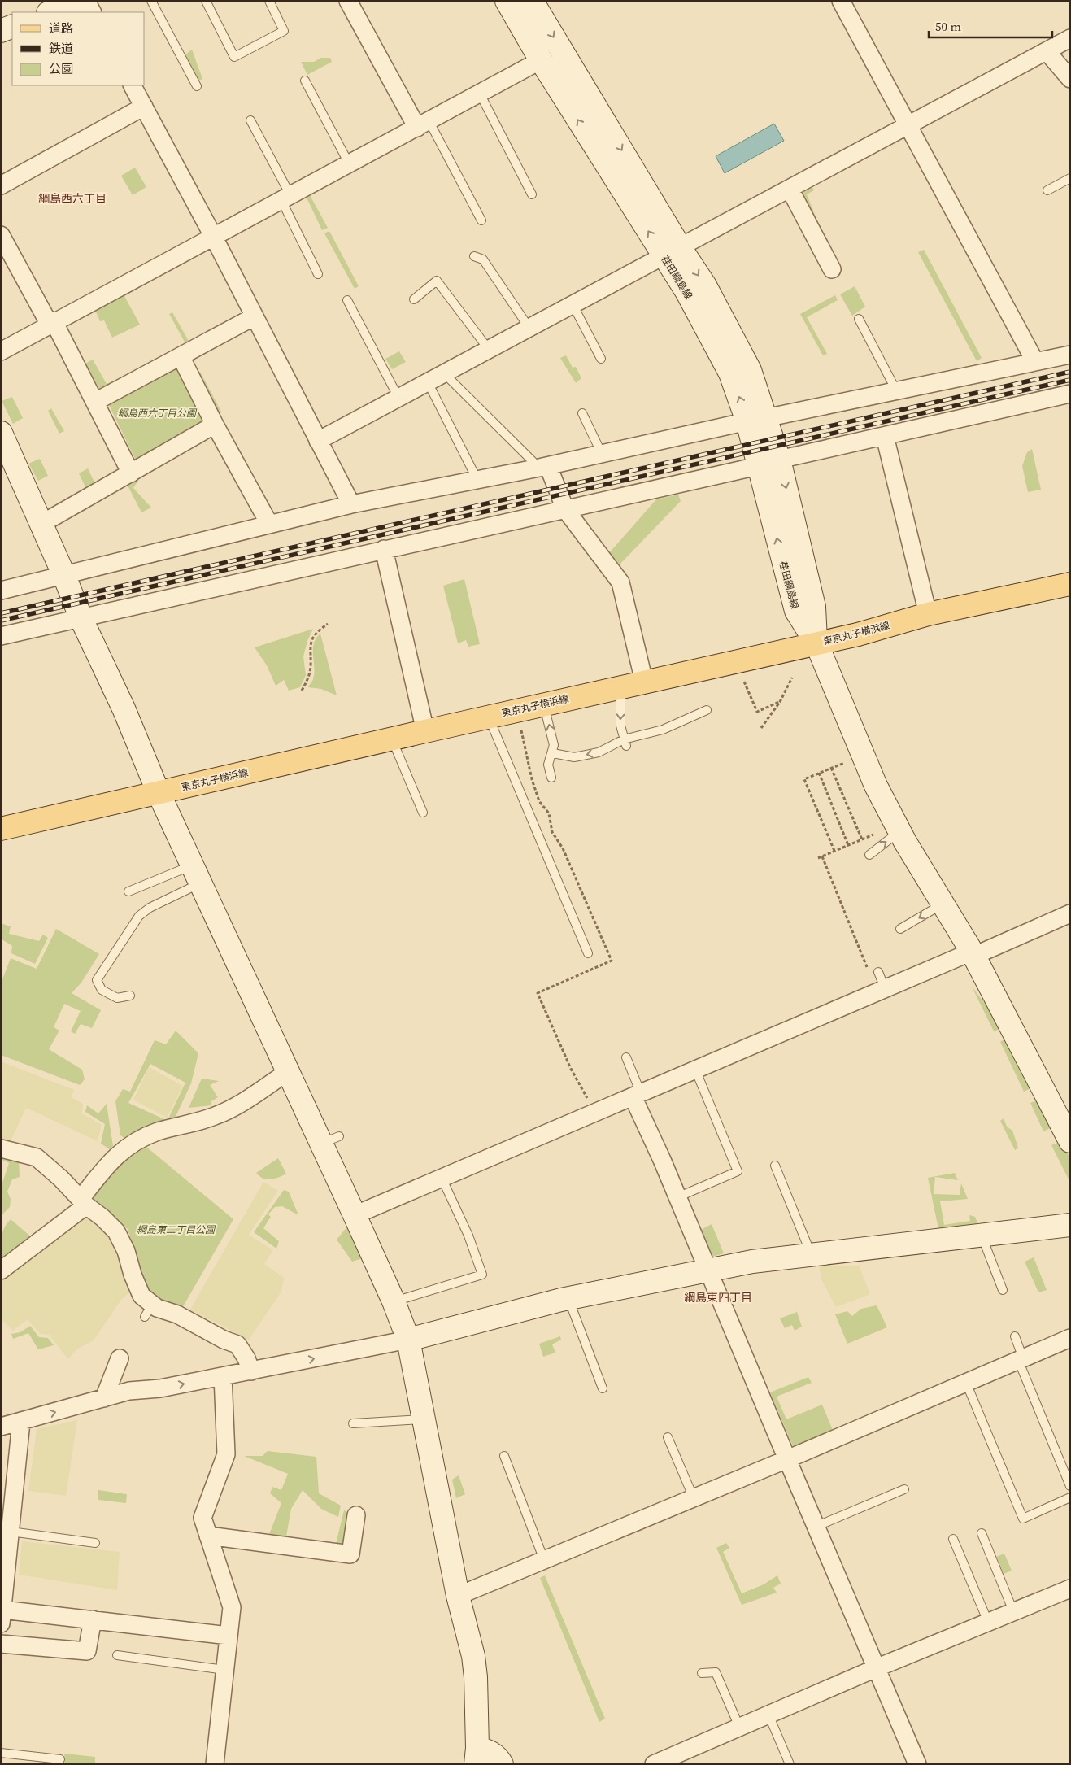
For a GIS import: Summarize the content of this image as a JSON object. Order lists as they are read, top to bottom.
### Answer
{
  "streets": {
    "main road": ["東京丸子横浜線"],
    "street": ["荏田綱島線"]
  },
  "crossings": [
    ["荏田綱島線", "東京丸子横浜線"]
  ],
  "districts": ["綱島西六丁目", "綱島東四丁目"],
  "parks": ["綱島西六丁目公園", "綱島東二丁目公園"],
  "legend": ["道路", "鉄道", "公園"],
  "scale_bar": "50 m"
}
